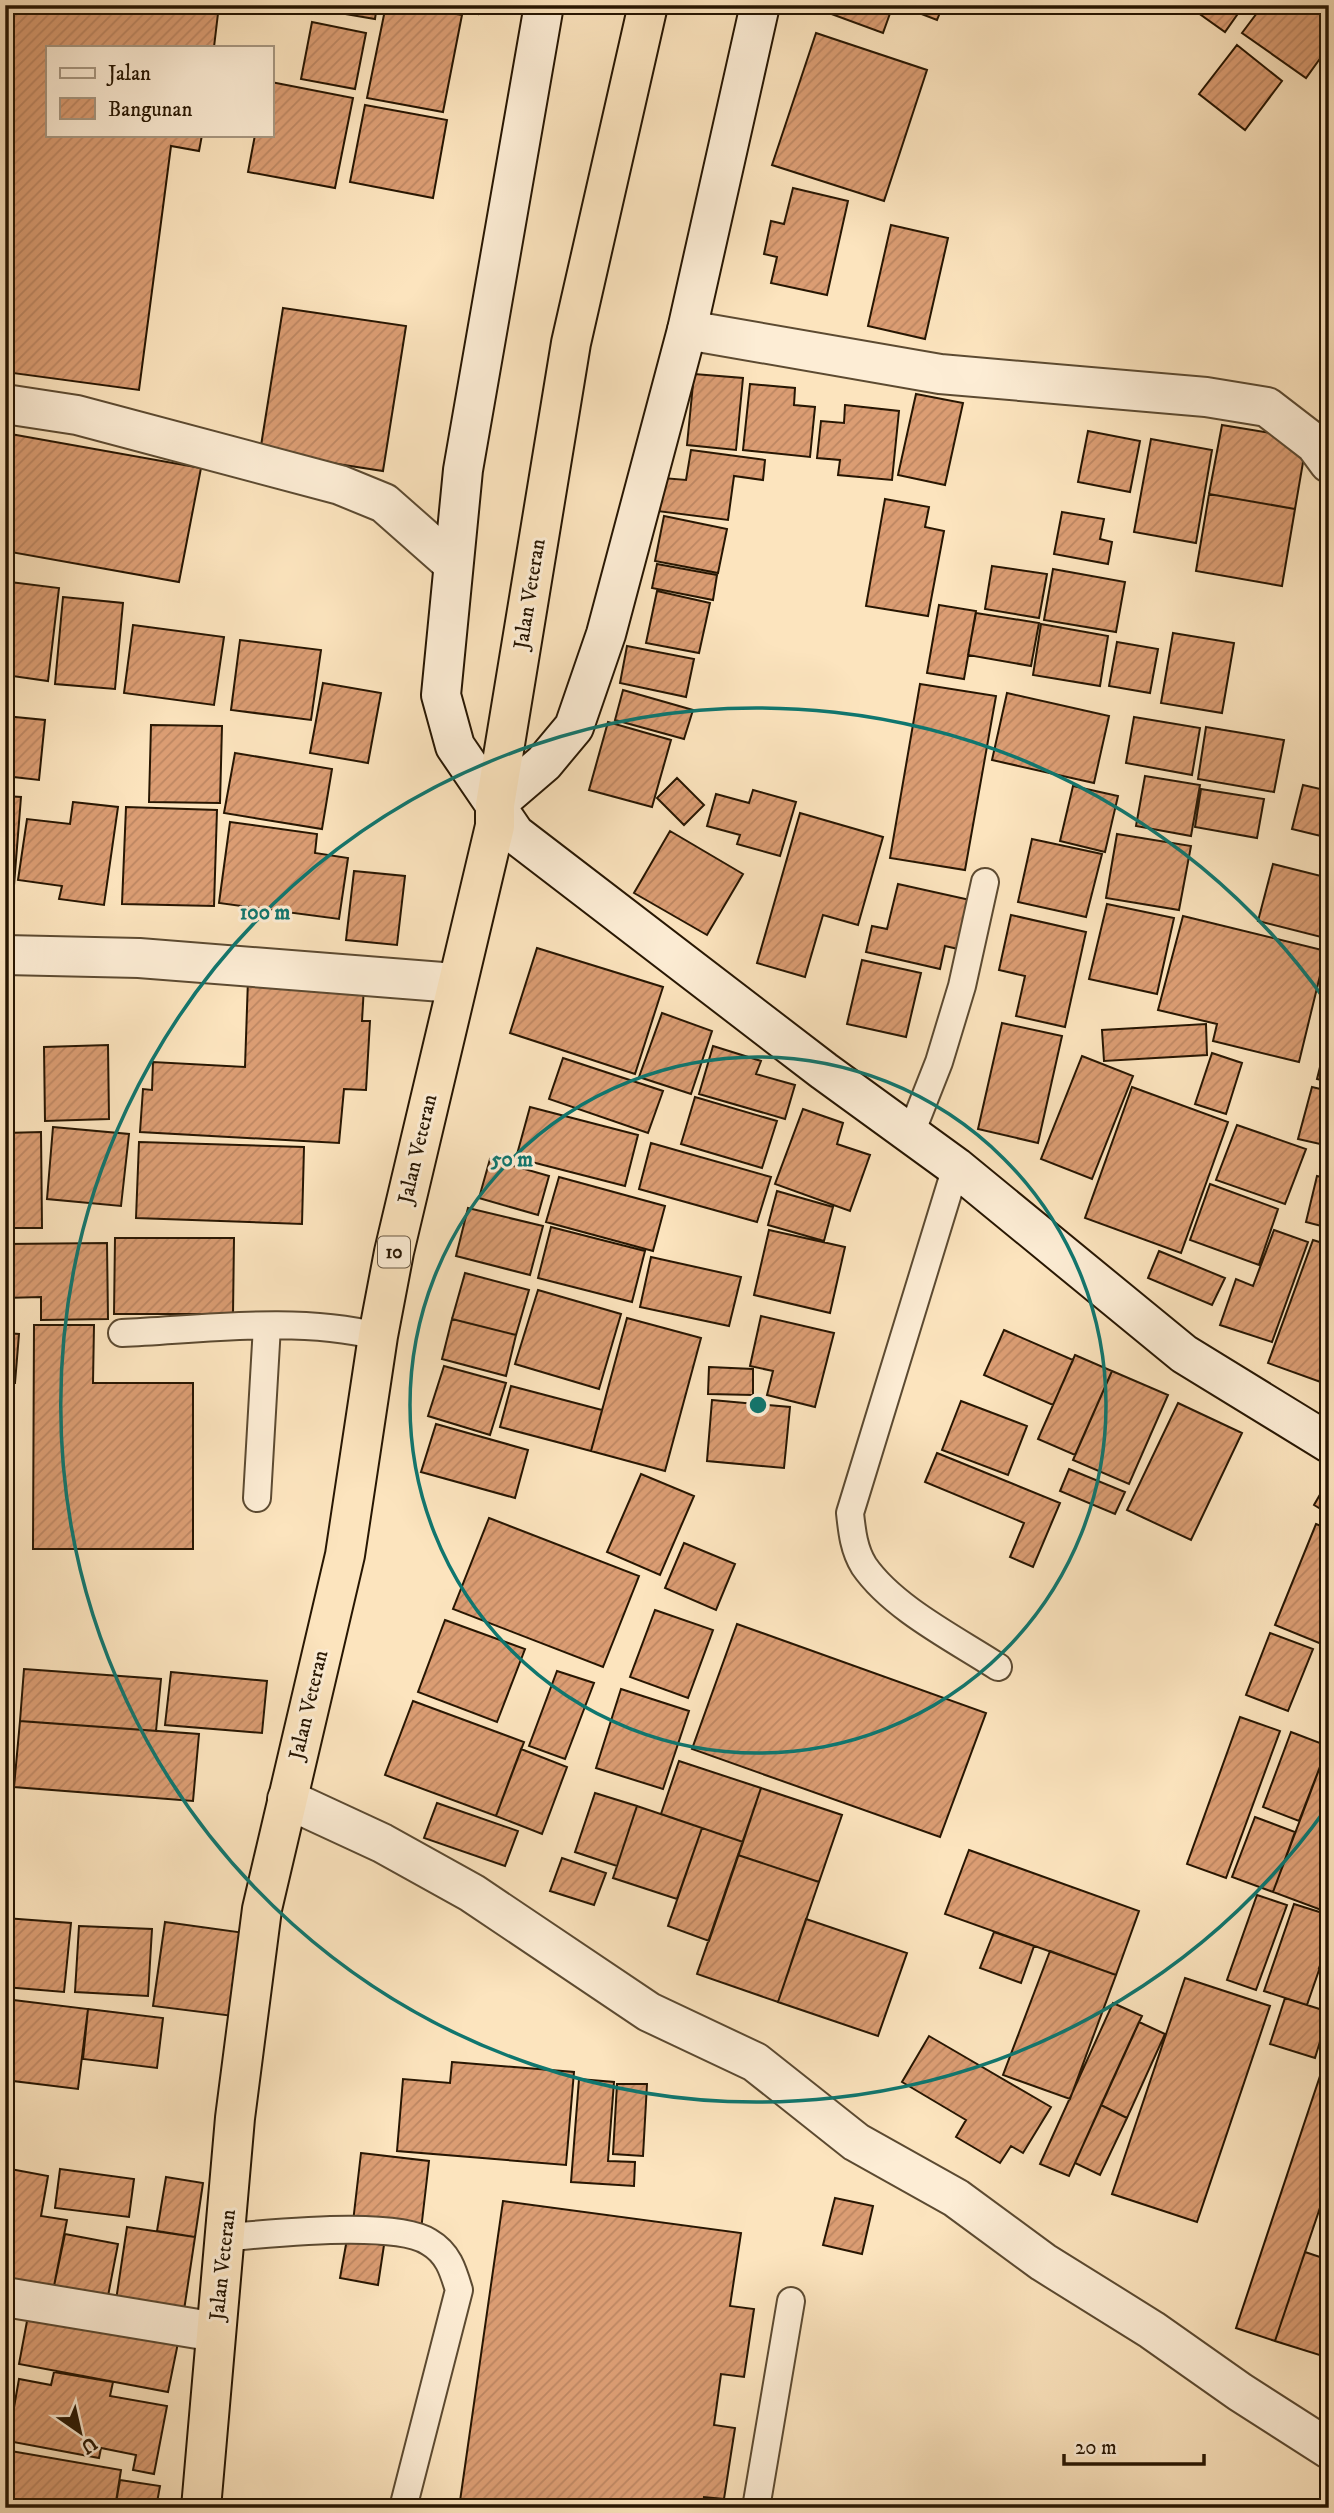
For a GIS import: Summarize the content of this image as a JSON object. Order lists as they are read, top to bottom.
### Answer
{
  "streets": {
    "highway": ["Jalan Veteran", "10"]
  },
  "legend": ["Jalan", "Bangunan"],
  "scale_bar": "20 m",
  "north": "bottom right",
  "rings": ["100 m", "50 m"]
}
